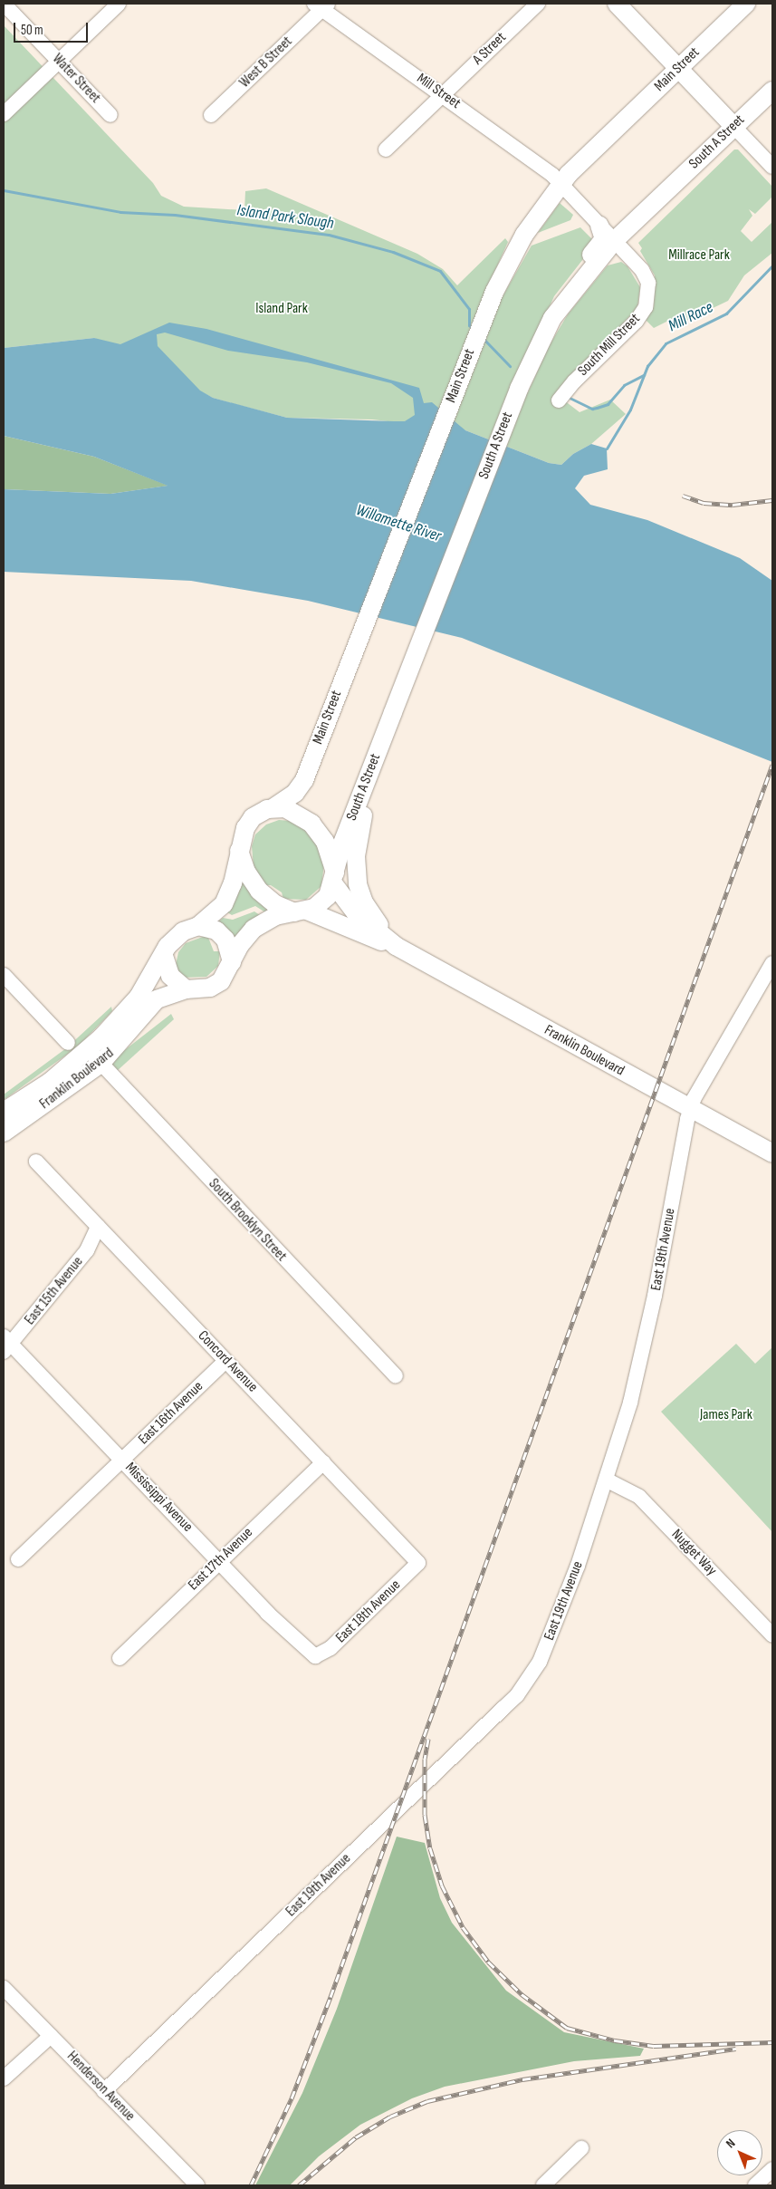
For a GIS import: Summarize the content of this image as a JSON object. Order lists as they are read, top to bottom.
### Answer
{
  "streets": {
    "main road": ["Main Street", "South A Street", "Franklin Boulevard"],
    "street": [
      "A Street",
      "West B Street",
      "Water Street",
      "Mill Street",
      "South Mill Street",
      "South Brooklyn Street",
      "East 19th Avenue",
      "East 15th Avenue",
      "Concord Avenue",
      "East 16th Avenue",
      "Mississippi Avenue",
      "Nugget Way",
      "East 17th Avenue",
      "East 18th Avenue",
      "Henderson Avenue"
    ]
  },
  "crossings": [
    ["A Street", "Mill Street"],
    ["West B Street", "Mill Street"],
    ["Main Street", "Mill Street"],
    ["Main Street", "South A Street"],
    ["Main Street", "South Mill Street"],
    ["Main Street", "Franklin Boulevard"],
    ["Mill Street", "South Mill Street"],
    ["South A Street", "South Mill Street"],
    ["South A Street", "Franklin Boulevard"],
    ["Franklin Boulevard", "South Brooklyn Street"],
    ["Franklin Boulevard", "East 19th Avenue"],
    ["East 19th Avenue", "Nugget Way"],
    ["East 19th Avenue", "Henderson Avenue"],
    ["East 15th Avenue", "Concord Avenue"],
    ["East 15th Avenue", "Mississippi Avenue"],
    ["Concord Avenue", "East 16th Avenue"],
    ["Concord Avenue", "East 17th Avenue"],
    ["Concord Avenue", "East 18th Avenue"],
    ["East 16th Avenue", "Mississippi Avenue"],
    ["Mississippi Avenue", "East 17th Avenue"],
    ["Mississippi Avenue", "East 18th Avenue"]
  ],
  "water": ["Island Park Slough", "Mill Race", "Willamette River"],
  "parks": ["Millrace Park", "Island Park", "James Park"],
  "scale_bar": "50 m",
  "north": "top left"
}
